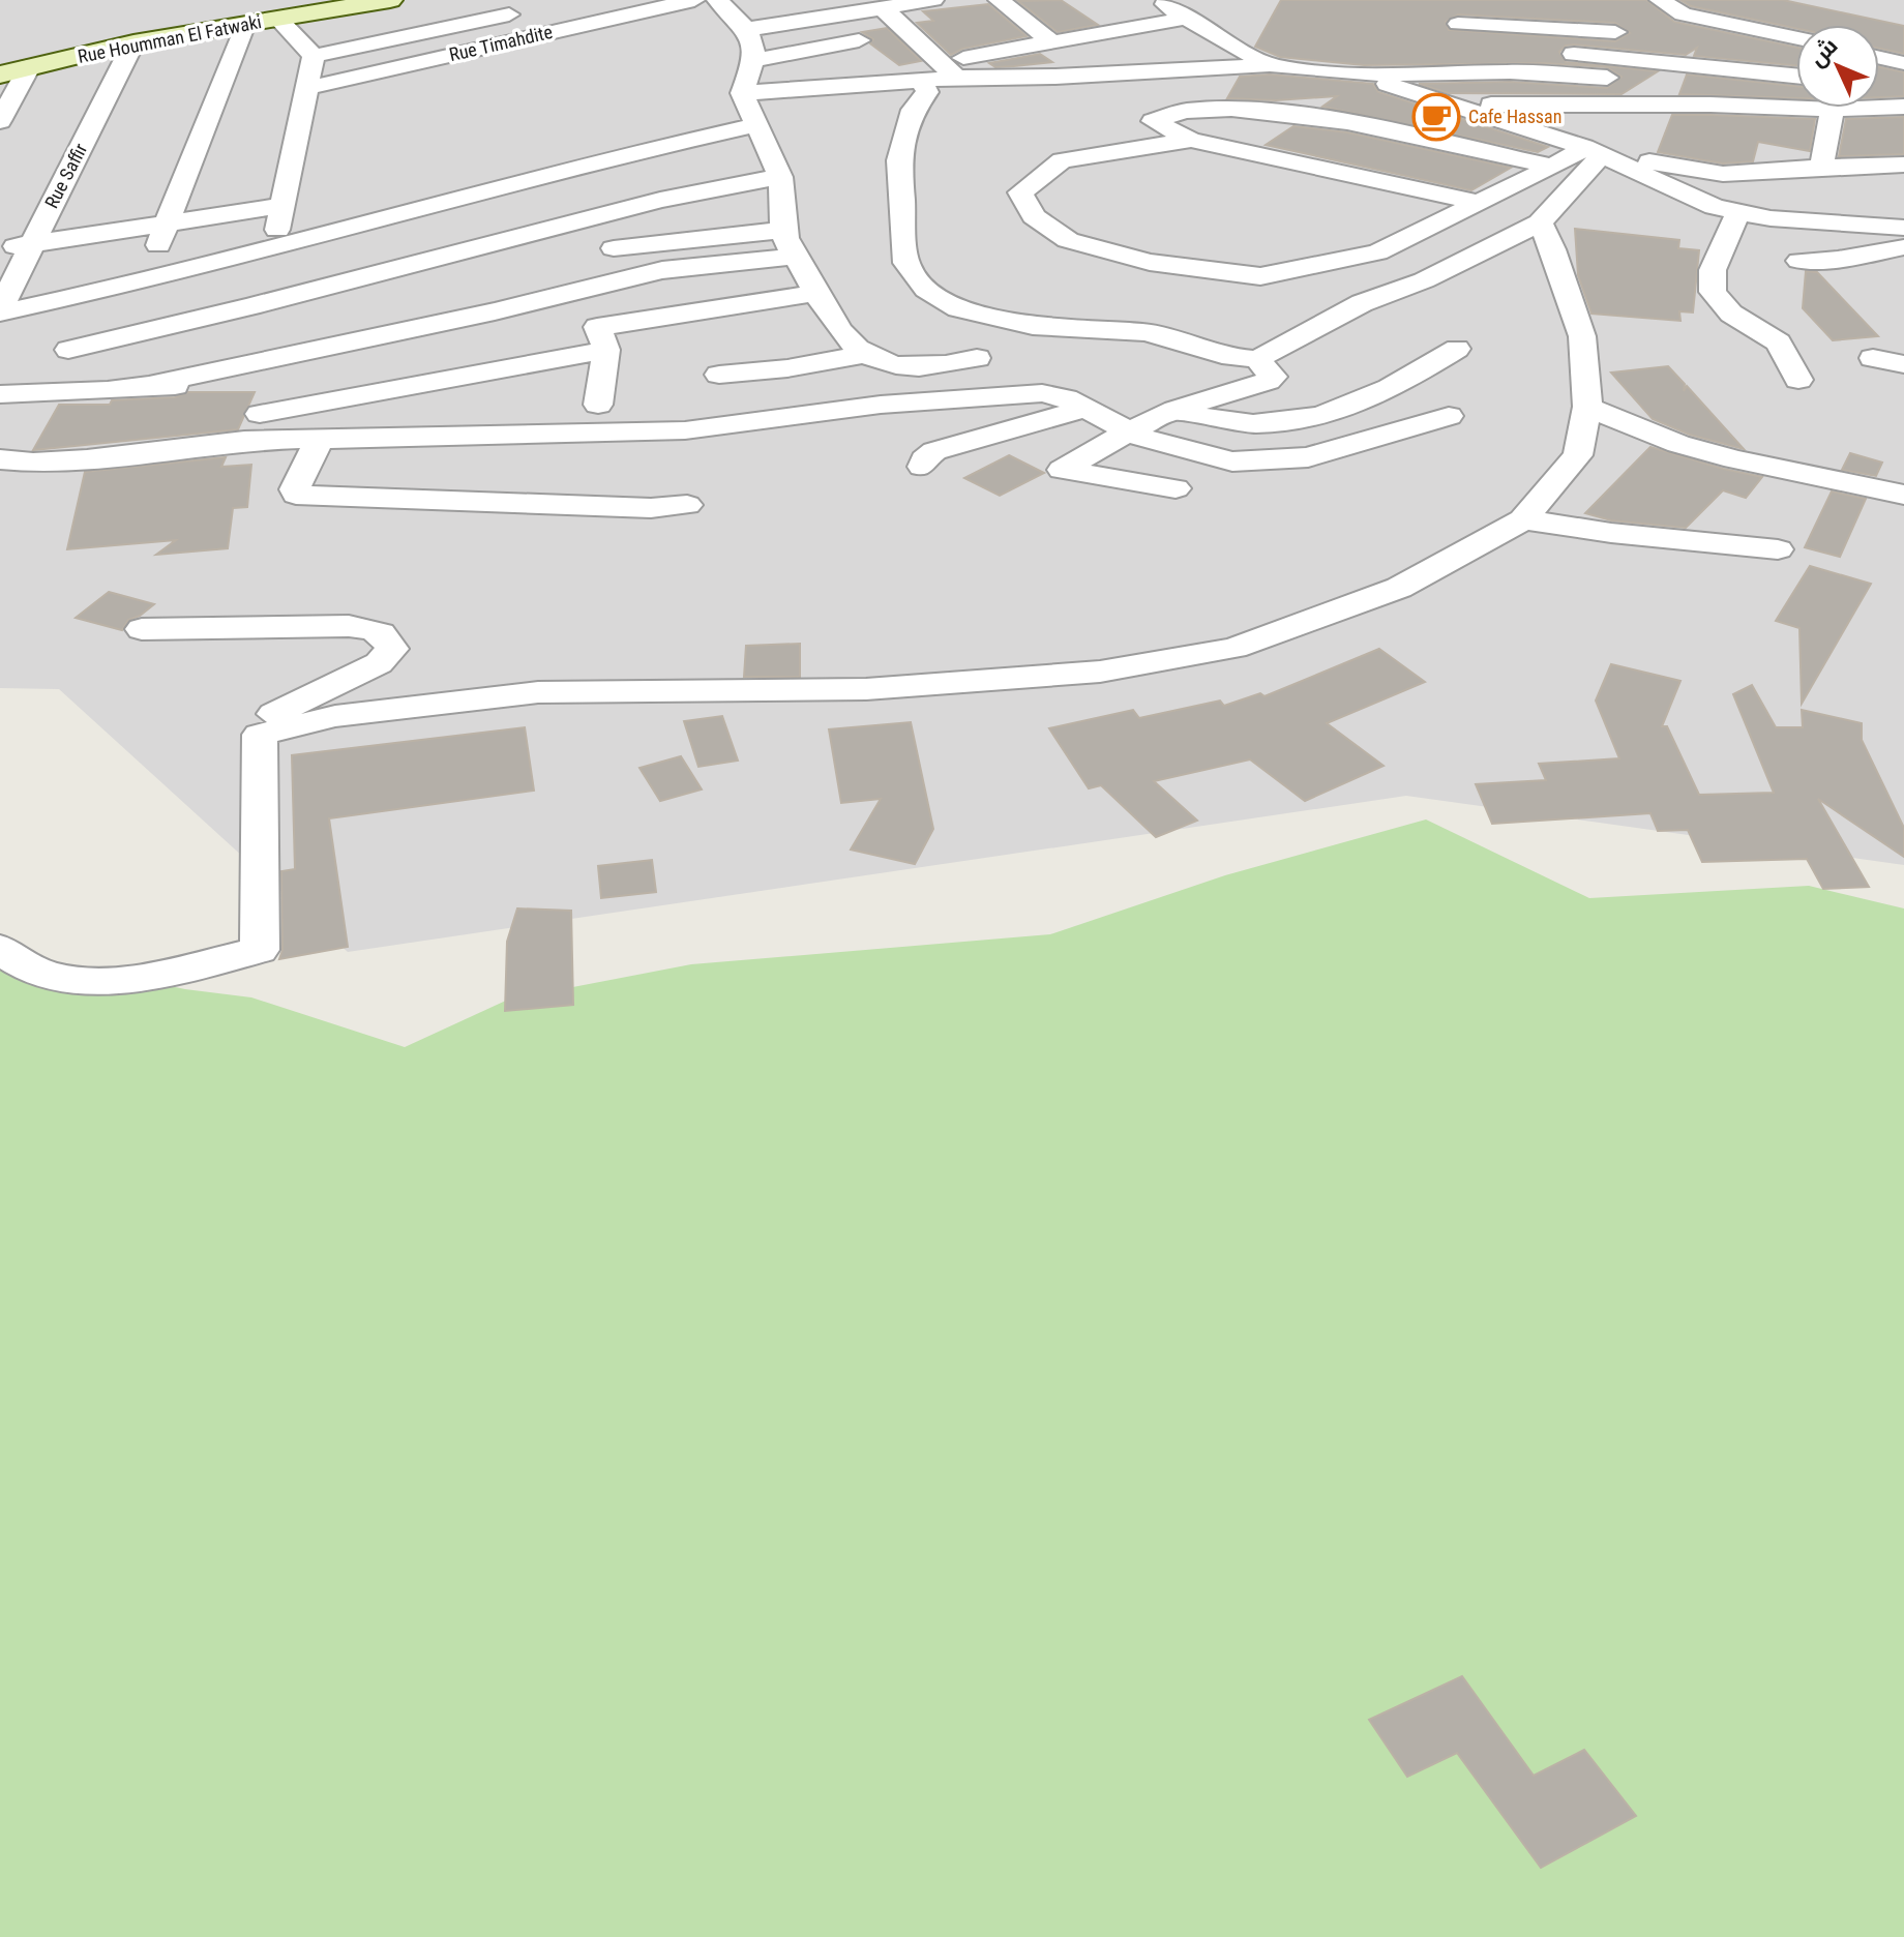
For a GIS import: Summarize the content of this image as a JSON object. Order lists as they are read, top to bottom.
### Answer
{
  "streets": {
    "street": ["Rue Houmman El Fatwaki", "Rue Timahdite", "Rue Saffir"]
  },
  "crossings": [
    ["Rue Houmman El Fatwaki", "Rue Saffir"]
  ],
  "places": {
    "cafe": ["Cafe Hassan"]
  },
  "north": "top left"
}
